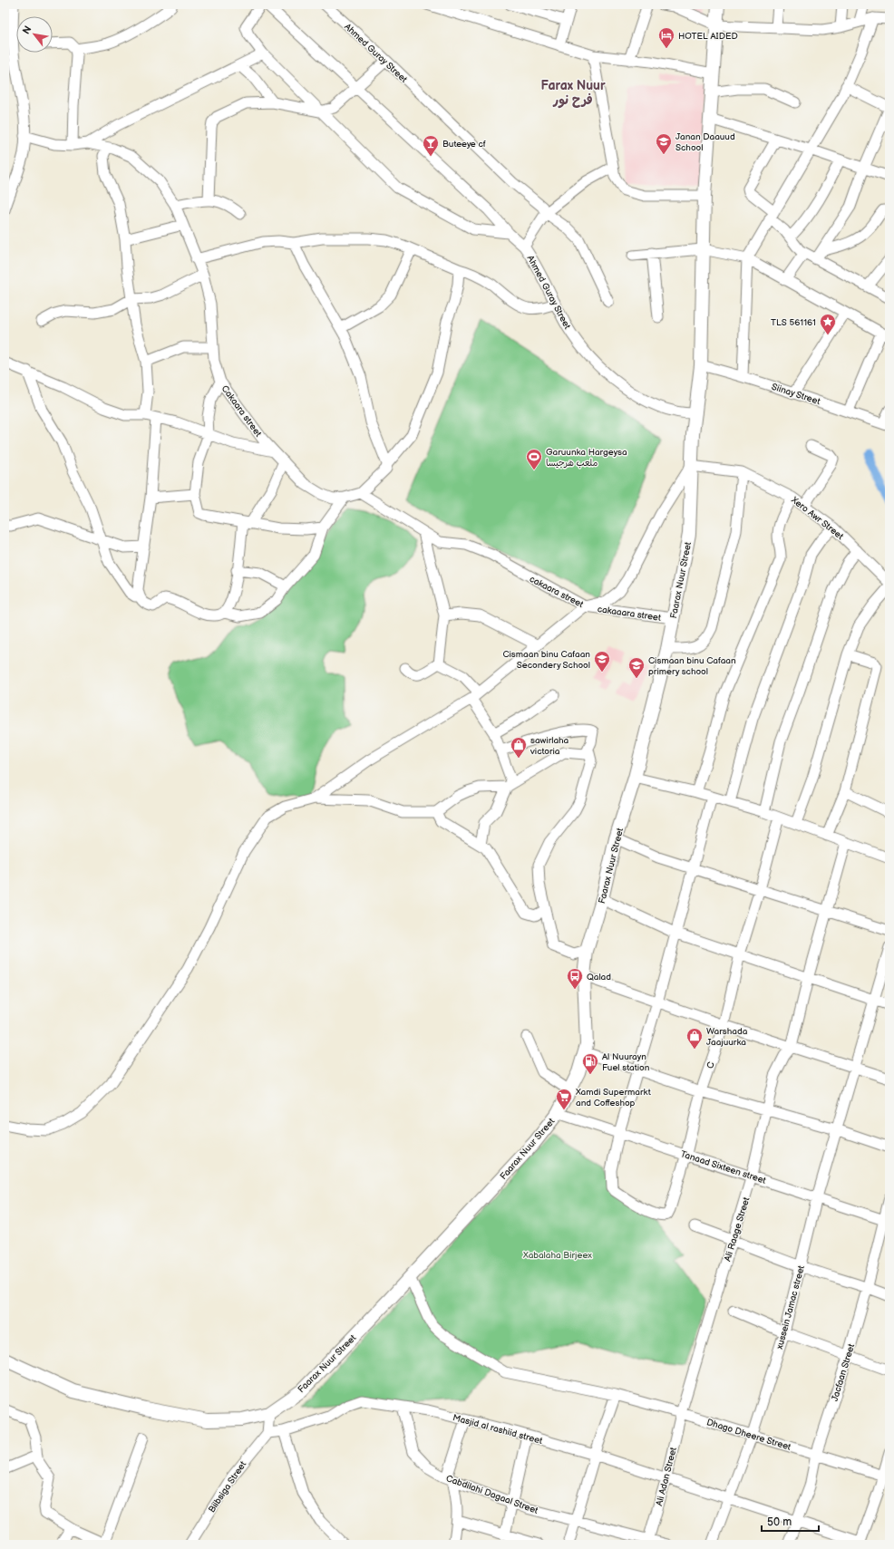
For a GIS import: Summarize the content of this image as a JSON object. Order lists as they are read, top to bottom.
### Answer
{
  "streets": {
    "main road": ["Faarax Nuur Street"],
    "street": [
      "Ahmed Guray Street",
      "Siinay Street",
      "Cakaara street",
      "Xero Awr Street",
      "cakaara street",
      "cakaaara street",
      "C",
      "Tanaad Sixteen street",
      "Ali Raage Street",
      "xussein Jamac street",
      "Jacfaan Street",
      "Masjid al rashiid street",
      "Dhago Dheere Street",
      "Ali Adan Street",
      "Biibsiga Street",
      "Cabdilahi Dagaal Street"
    ]
  },
  "crossings": [
    ["Ahmed Guray Street", "Faarax Nuur Street"],
    ["Siinay Street", "Faarax Nuur Street"],
    ["Xero Awr Street", "Faarax Nuur Street"],
    ["Xero Awr Street", "cakaara street"],
    ["Faarax Nuur Street", "cakaara street"],
    ["Faarax Nuur Street", "cakaaara street"],
    ["Faarax Nuur Street", "Tanaad Sixteen street"],
    ["Faarax Nuur Street", "Dhago Dheere Street"],
    ["cakaara street", "cakaaara street"],
    ["C", "Tanaad Sixteen street"],
    ["Tanaad Sixteen street", "Ali Raage Street"],
    ["Tanaad Sixteen street", "xussein Jamac street"],
    ["Tanaad Sixteen street", "Jacfaan Street"],
    ["Ali Raage Street", "Dhago Dheere Street"],
    ["Ali Raage Street", "Ali Adan Street"],
    ["xussein Jamac street", "Masjid al rashiid street"],
    ["xussein Jamac street", "Dhago Dheere Street"],
    ["Jacfaan Street", "Masjid al rashiid street"],
    ["Jacfaan Street", "Dhago Dheere Street"],
    ["Masjid al rashiid street", "Ali Adan Street"],
    ["Masjid al rashiid street", "Biibsiga Street"],
    ["Masjid al rashiid street", "Cabdilahi Dagaal Street"],
    ["Dhago Dheere Street", "Ali Adan Street"],
    ["Ali Adan Street", "Cabdilahi Dagaal Street"]
  ],
  "districts": ["Farax Nuur فرح نور"],
  "parks": ["Xabalaha Birjeex"],
  "places": {
    "hotel": ["HOTEL AIDED"],
    "school or university": ["Janan Daauud School", "Cismaan binu Cafaan Secondery School", "Cismaan binu Cafaan primery school"],
    "bar": ["Buteeye cf"],
    "place": ["TLS 561161"],
    "sports": ["Garuunka Hargeysa ملعب هرجيسا"],
    "shop": ["sawirlaha victoria", "Warshada Jaajuurka"],
    "bus stop": ["Qalad"],
    "fuel station": ["Al Nuurayn Fuel station"],
    "supermarket": ["Xamdi Supermarkt and Coffeshop"]
  },
  "scale_bar": "50 m",
  "north": "top left"
}
